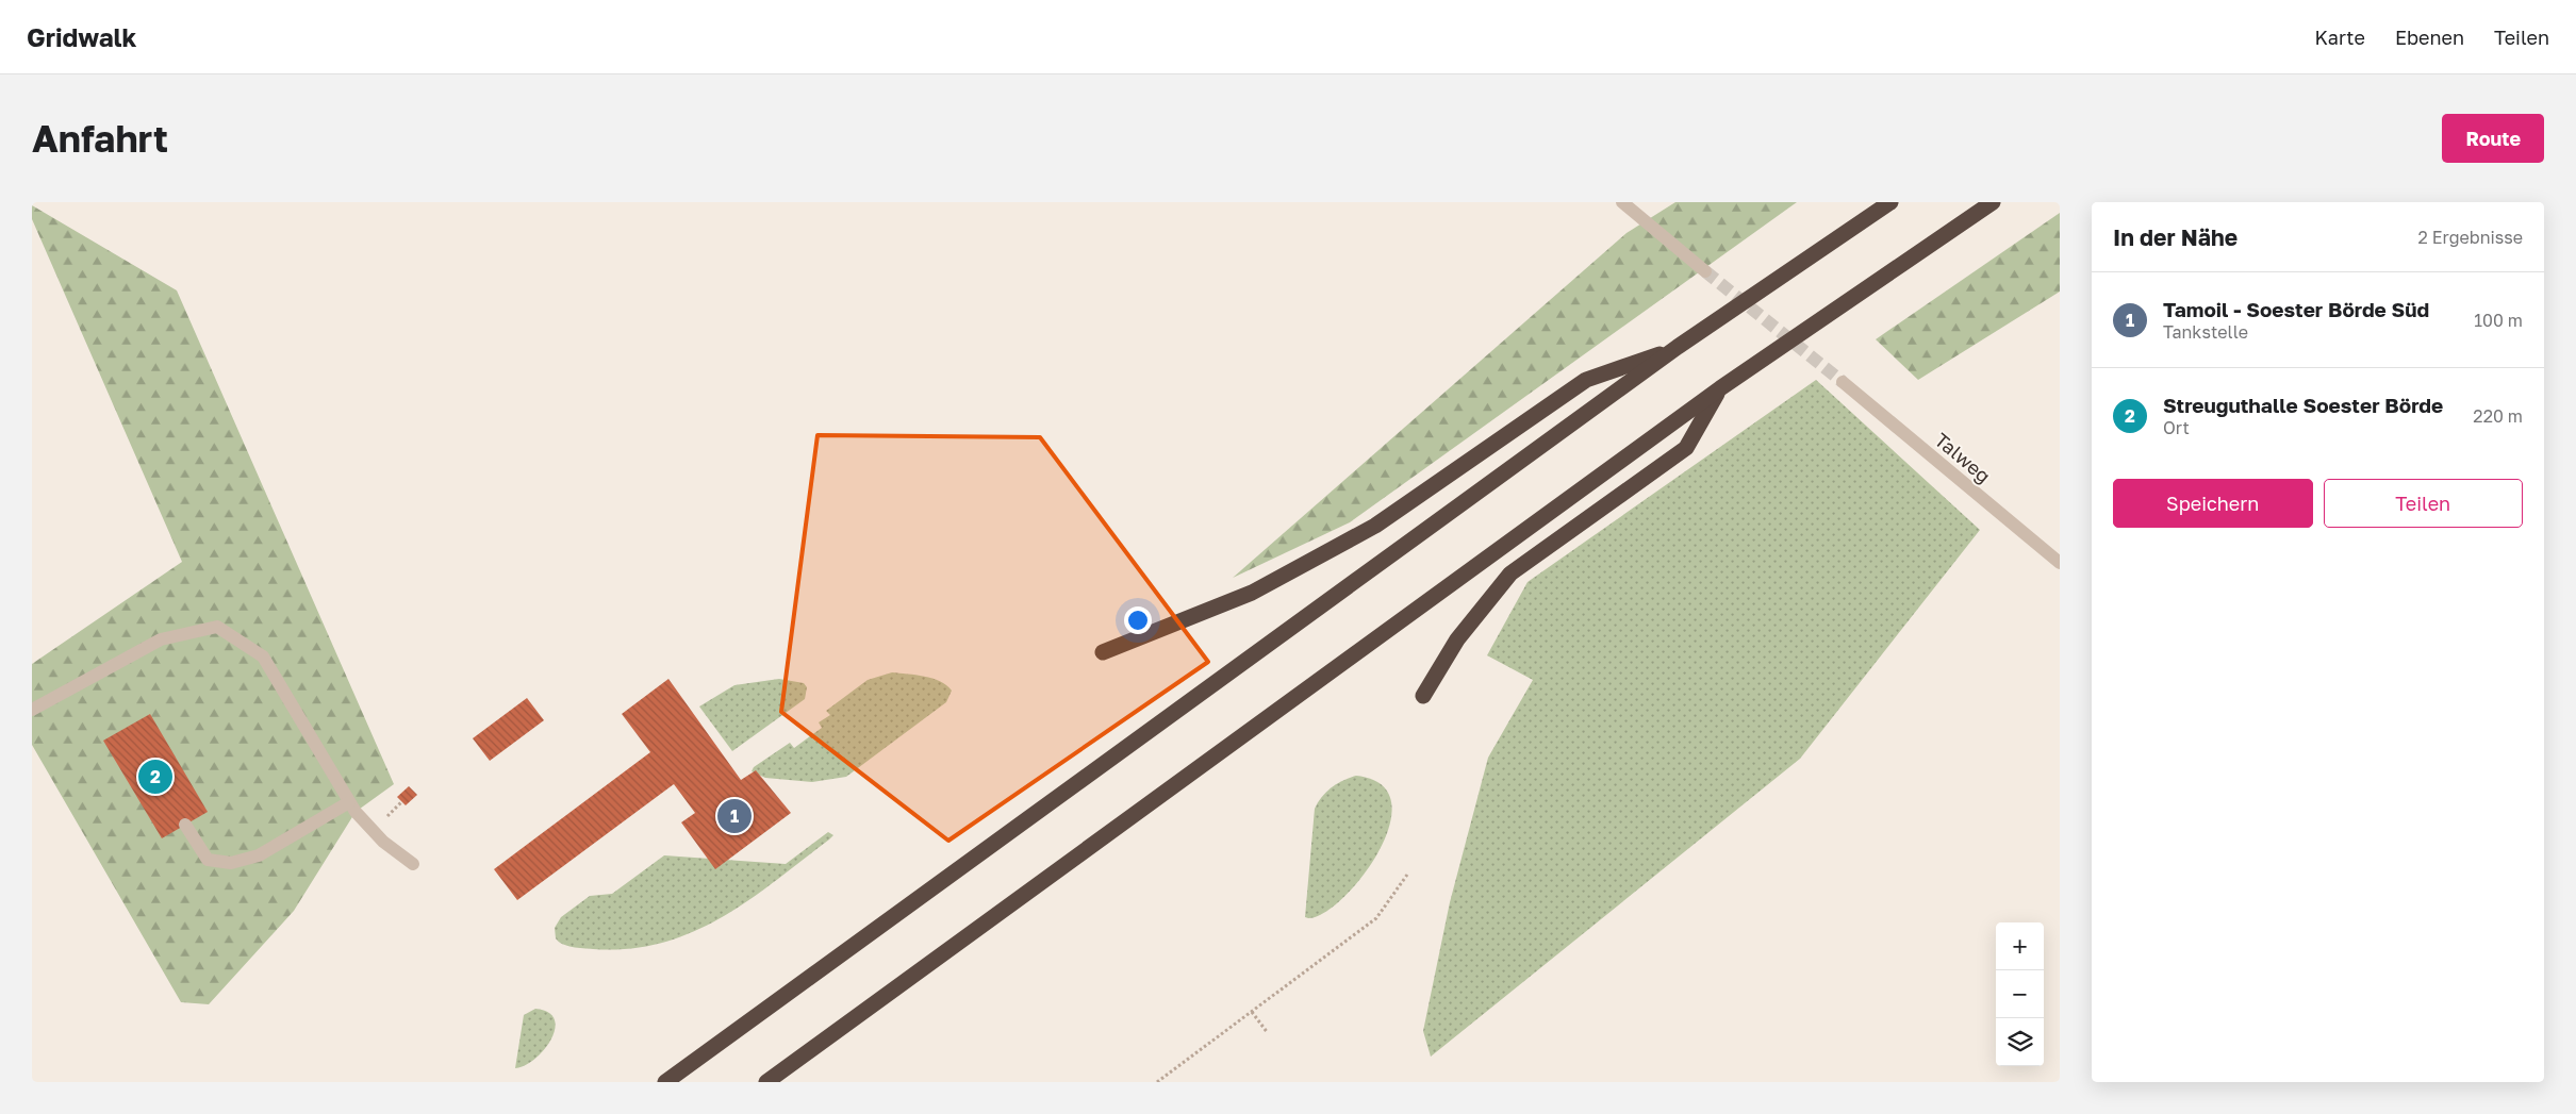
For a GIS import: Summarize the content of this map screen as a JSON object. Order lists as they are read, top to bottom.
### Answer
{
  "streets": {
    "street": ["Talweg"]
  },
  "page": {
    "header": "Gridwalk",
    "nav": ["Karte", "Ebenen", "Teilen"],
    "buttons": [
      "Route",
      ["Speichern", "Teilen"]
    ],
    "title": "Anfahrt",
    "heading": ["In der Nähe", "2 Ergebnisse"],
    "list": [
      {
        "mark": "1",
        "name": "Tamoil - Soester Börde Süd",
        "note": "Tankstelle",
        "value": "100 m"
      },
      {
        "mark": "2",
        "name": "Streuguthalle Soester Börde",
        "note": "Ort",
        "value": "220 m"
      }
    ],
    "pins": ["2", "1"],
    "map_buttons": ["+", "−"]
  }
}
